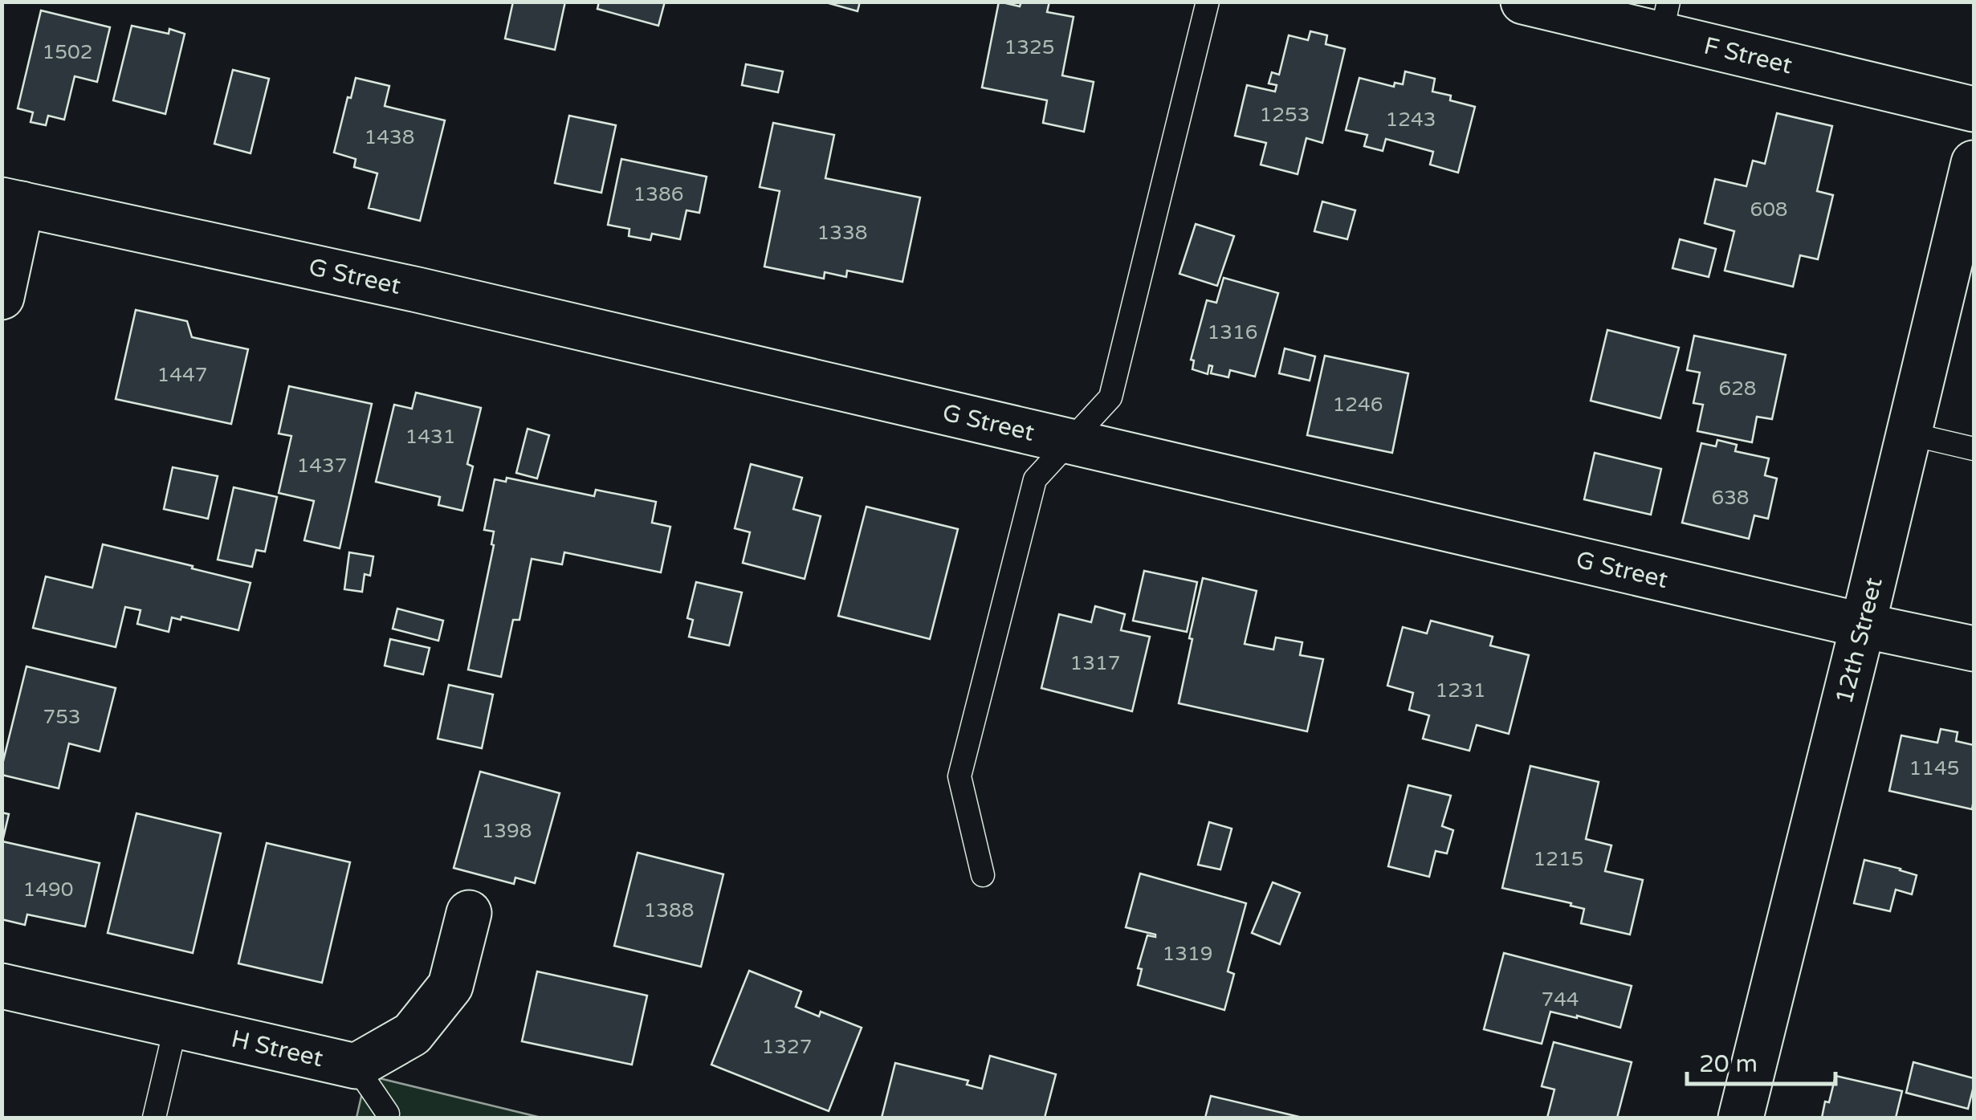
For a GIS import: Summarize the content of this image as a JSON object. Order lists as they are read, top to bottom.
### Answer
{
  "streets": {
    "street": [
      "F Street",
      "G Street",
      "12th Street",
      "H Street"
    ]
  },
  "crossings": [
    ["G Street", "12th Street"]
  ],
  "house_numbers": [
    "1325",
    "1502",
    "1253",
    "1243",
    "1438",
    "1386",
    "608",
    "1338",
    "1316",
    "1447",
    "628",
    "1246",
    "1431",
    "1437",
    "638",
    "1317",
    "1231",
    "753",
    "1145",
    "1398",
    "1215",
    "1490",
    "1388",
    "1319",
    "744",
    "1327"
  ],
  "scale_bar": "20 m"
}
